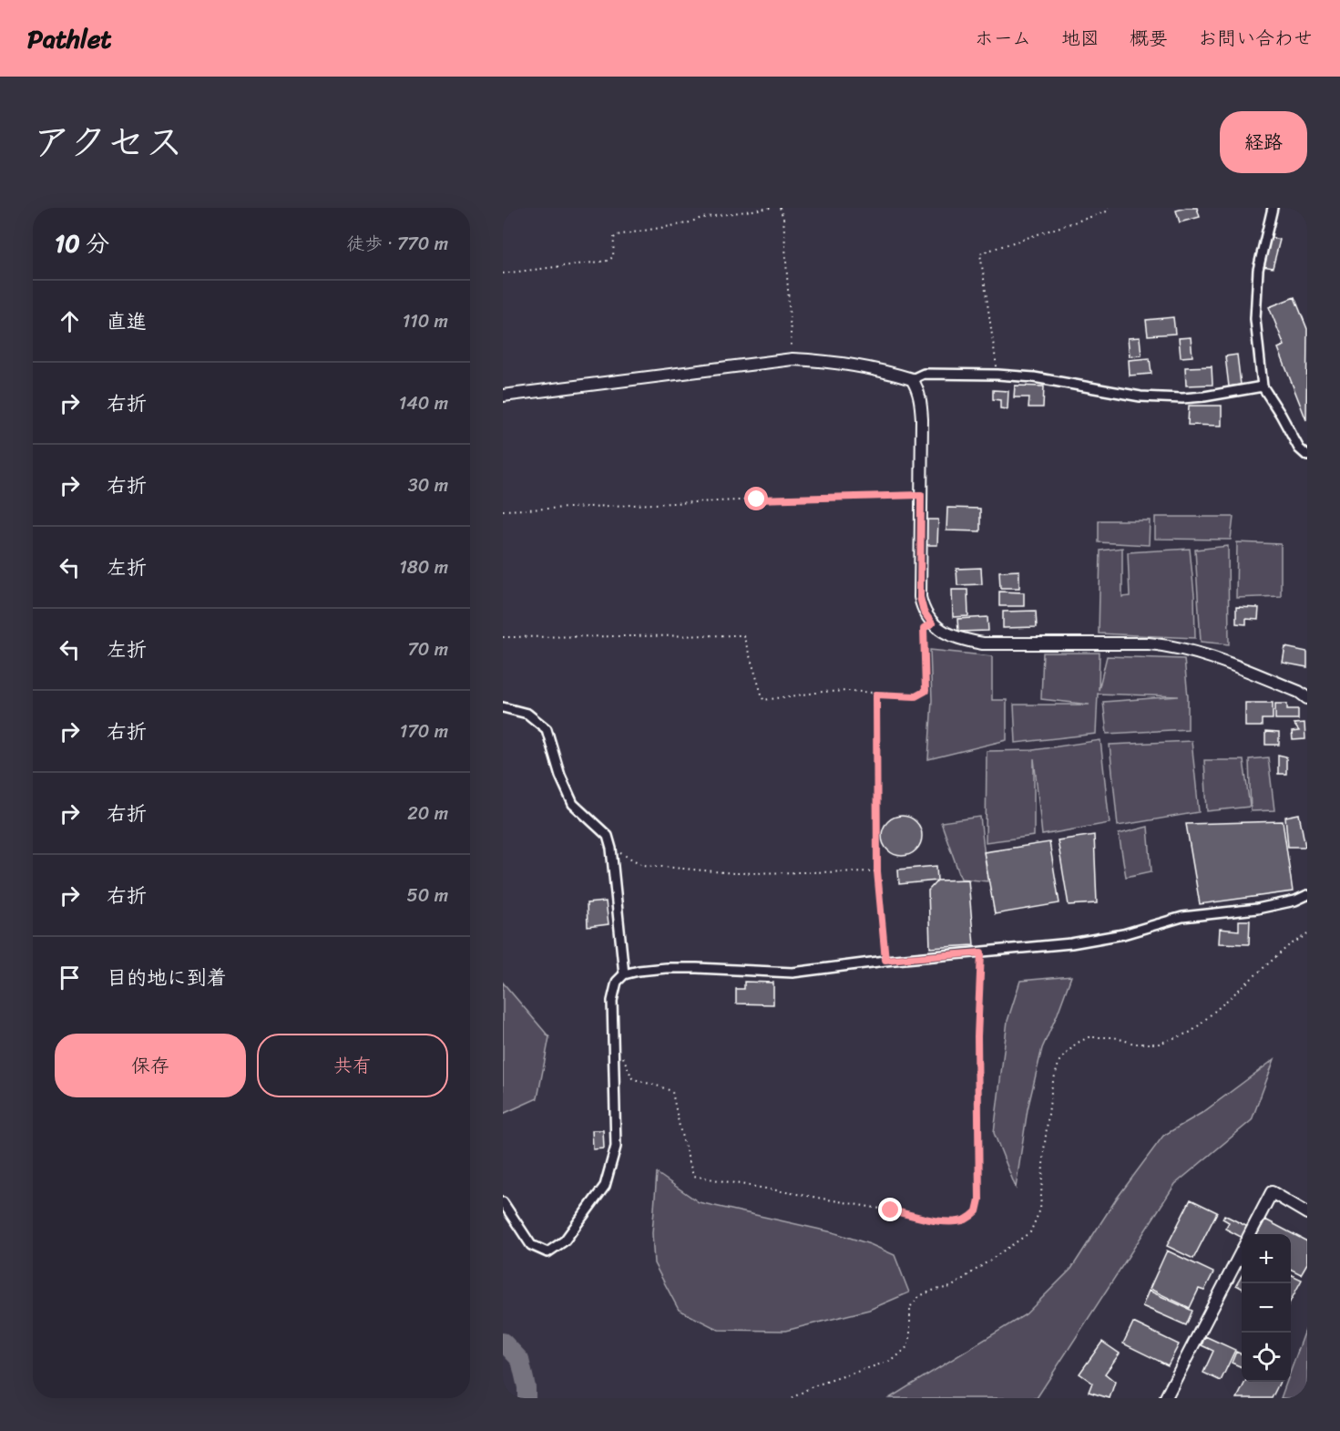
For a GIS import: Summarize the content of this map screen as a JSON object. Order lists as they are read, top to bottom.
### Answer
{
  "page": {
    "header": "Pathlet",
    "nav": [
      "ホーム",
      "地図",
      "概要",
      "お問い合わせ"
    ],
    "title": "アクセス",
    "buttons": [
      "経路",
      ["保存", "共有"]
    ],
    "heading": ["10 分", "徒歩 · 770 m"],
    "list": [
      ["直進", "110 m"],
      ["右折", "140 m"],
      ["右折", "30 m"],
      ["左折", "180 m"],
      ["左折", "70 m"],
      ["右折", "170 m"],
      ["右折", "20 m"],
      ["右折", "50 m"],
      "目的地に到着"
    ],
    "map_buttons": ["+", "−"]
  }
}
